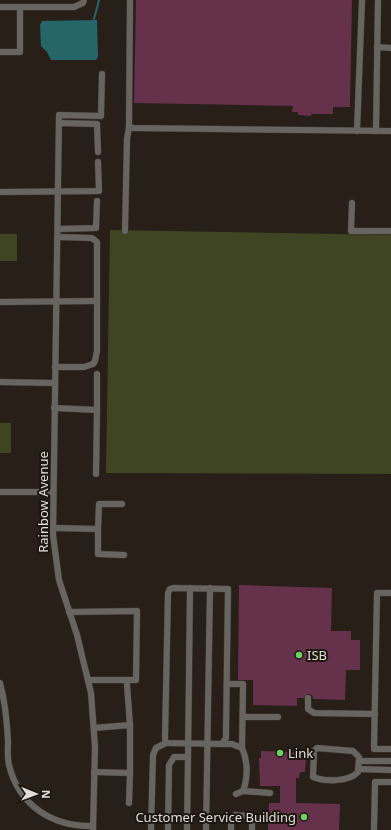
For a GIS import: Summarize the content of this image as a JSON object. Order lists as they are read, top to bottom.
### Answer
{
  "streets": {
    "street": ["Rainbow Avenue"]
  },
  "places": ["ISB", "Link", "Customer Service Building"],
  "north": "right"
}
